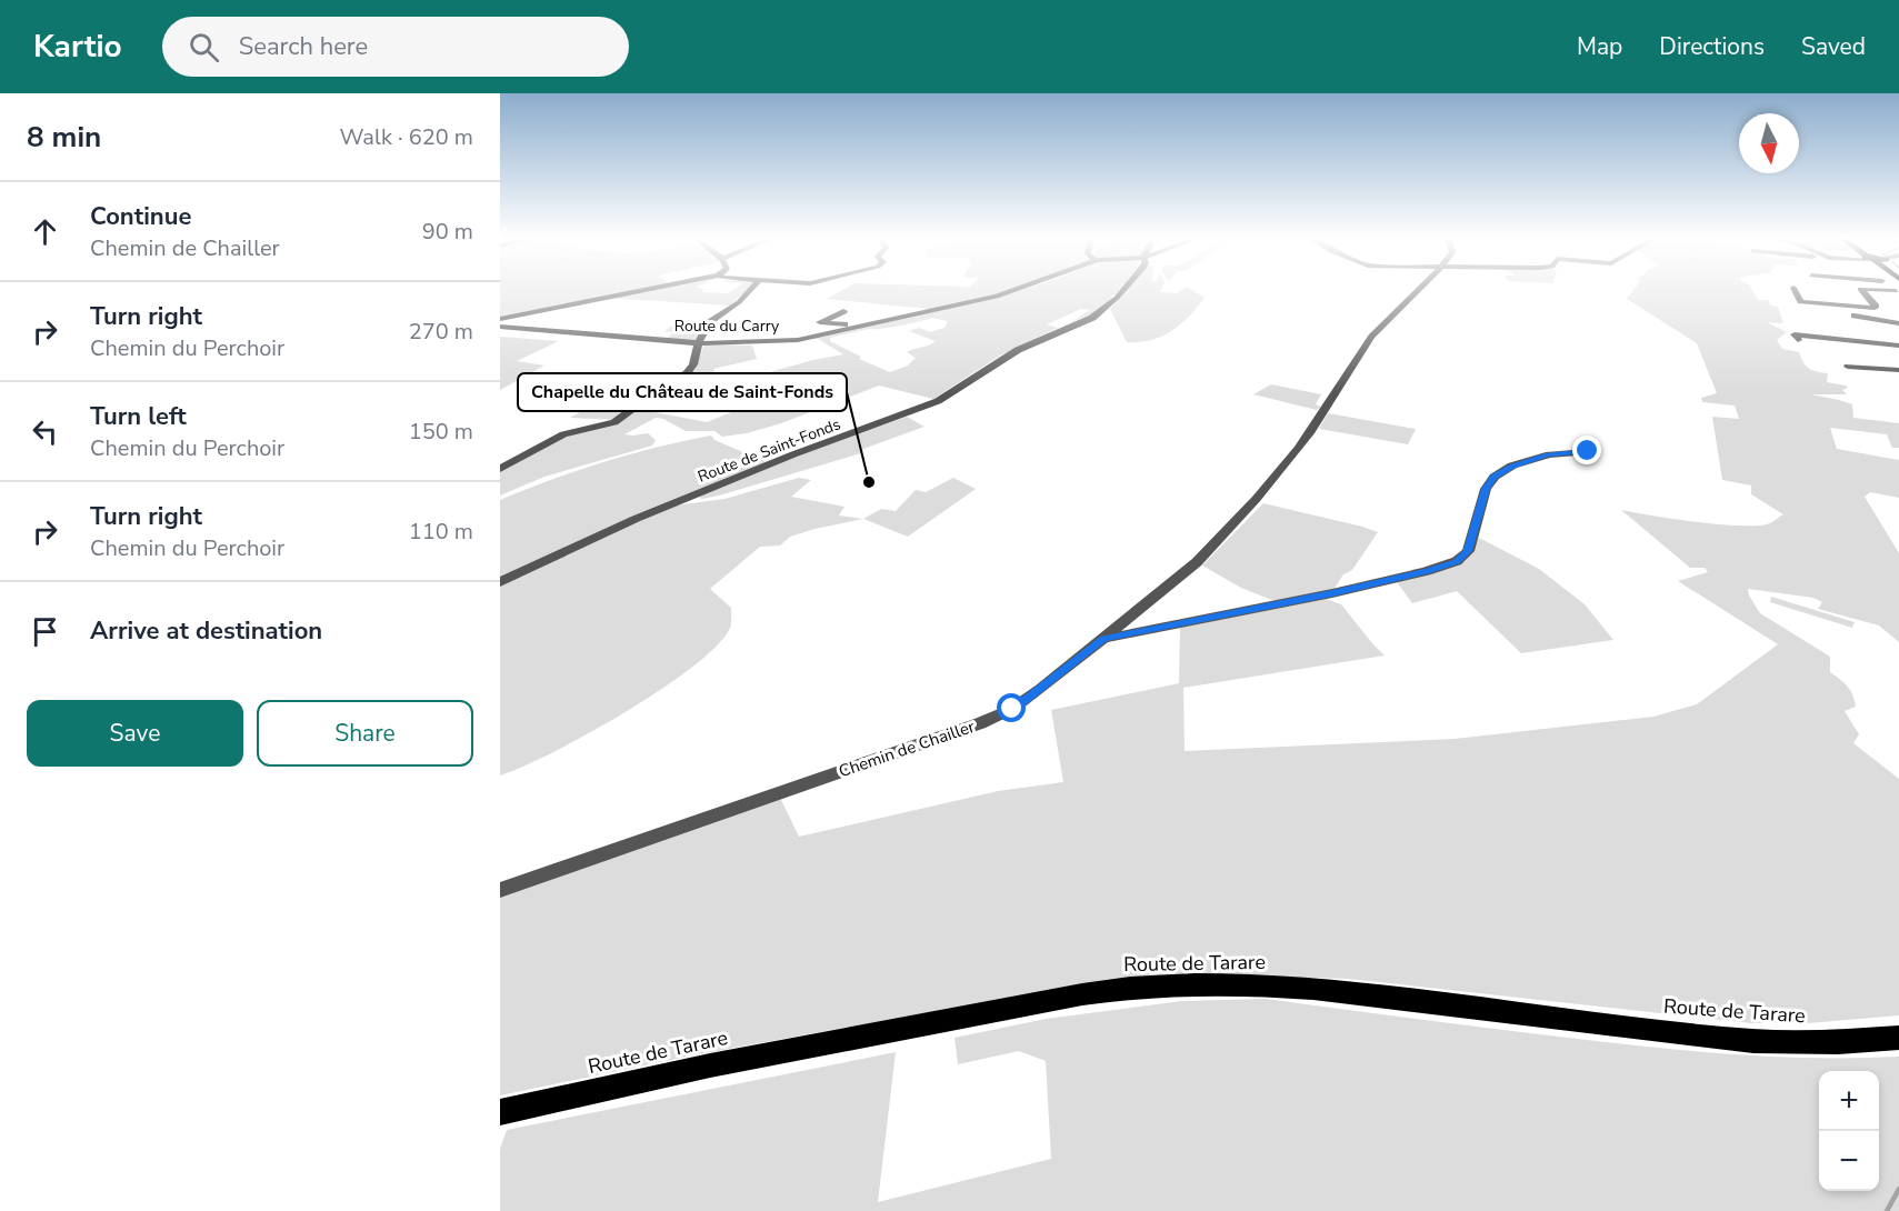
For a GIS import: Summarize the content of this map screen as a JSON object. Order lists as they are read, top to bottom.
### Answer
{
  "streets": {
    "main road": ["Route de Tarare"],
    "street": ["Route du Carry", "Route de Saint-Fonds", "Chemin de Chailler"]
  },
  "places": ["Chapelle du Château de Saint-Fonds"],
  "north": "bottom",
  "page": {
    "header": "Kartio",
    "search": "Search here",
    "nav": ["Map", "Directions", "Saved"],
    "heading": ["8 min", "Walk · 620 m"],
    "list": [
      ["Continue", "Chemin de Chailler", "90 m"],
      ["Turn right", "Chemin du Perchoir", "270 m"],
      ["Turn left", "Chemin du Perchoir", "150 m"],
      ["Turn right", "Chemin du Perchoir", "110 m"],
      "Arrive at destination"
    ],
    "buttons": ["Save", "Share"],
    "map_buttons": ["+", "−"]
  }
}
